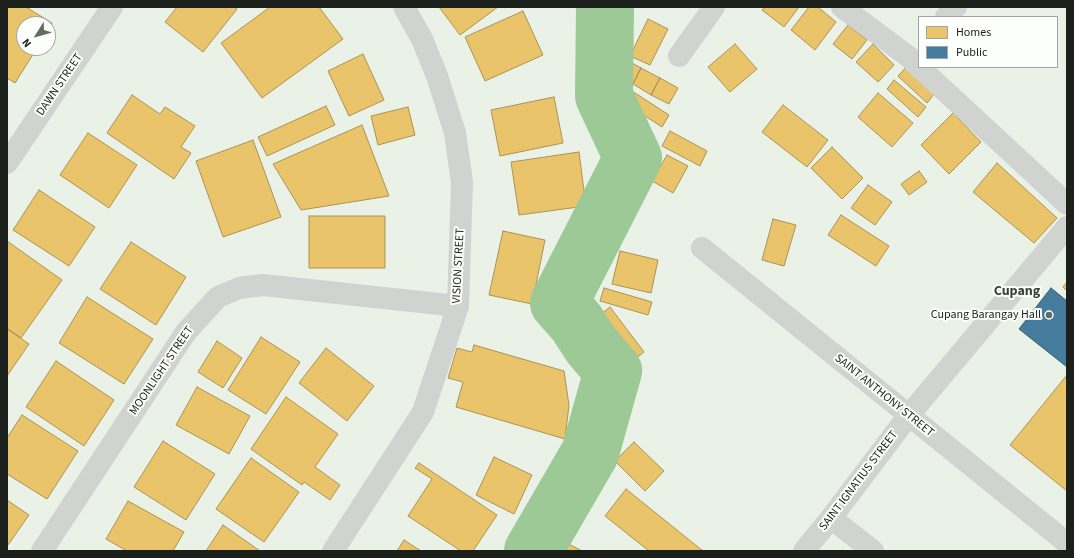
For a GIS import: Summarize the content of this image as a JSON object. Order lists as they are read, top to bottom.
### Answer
{
  "streets": {
    "street": [
      "DAWN STREET",
      "VISION STREET",
      "MOONLIGHT STREET",
      "SAINT ANTHONY STREET",
      "SAINT IGNATIUS STREET"
    ]
  },
  "crossings": [
    ["VISION STREET", "MOONLIGHT STREET"],
    ["SAINT ANTHONY STREET", "SAINT IGNATIUS STREET"]
  ],
  "districts": ["Cupang"],
  "places": ["Cupang Barangay Hall"],
  "legend": ["Homes", "Public"],
  "north": "bottom left"
}
